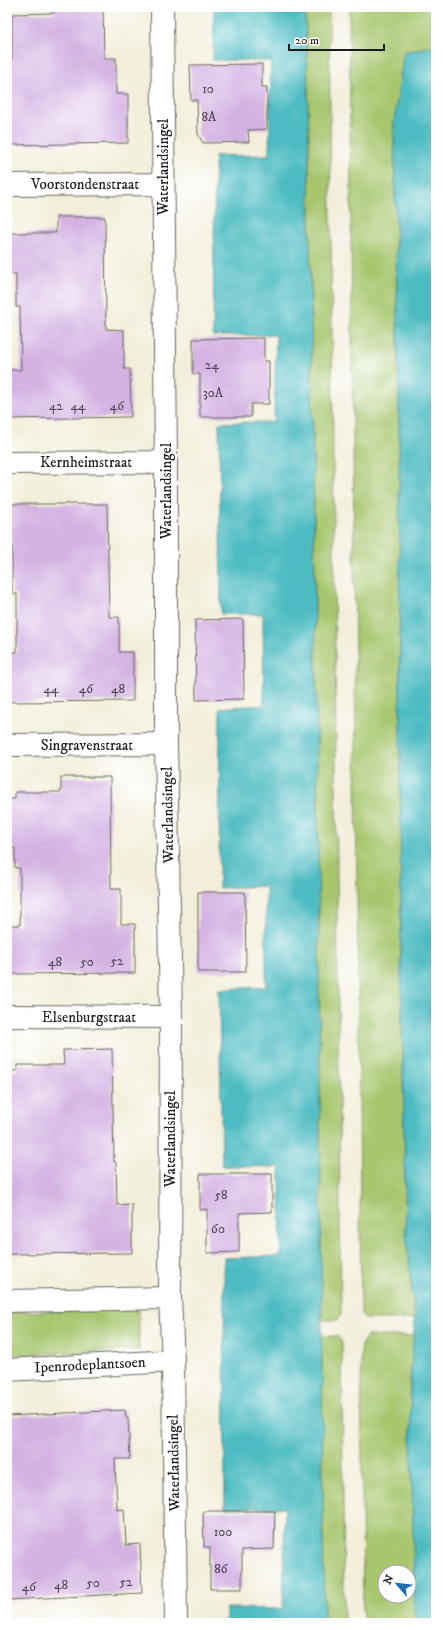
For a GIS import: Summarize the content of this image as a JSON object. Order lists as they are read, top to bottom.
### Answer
{
  "streets": {
    "street": [
      "Waterlandsingel",
      "Voorstondenstraat",
      "Kernheimstraat",
      "Singravenstraat",
      "Elsenburgstraat",
      "Ipenrodeplantsoen"
    ]
  },
  "crossings": [
    ["Waterlandsingel", "Voorstondenstraat"],
    ["Waterlandsingel", "Kernheimstraat"],
    ["Waterlandsingel", "Singravenstraat"],
    ["Waterlandsingel", "Elsenburgstraat"],
    ["Waterlandsingel", "Ipenrodeplantsoen"]
  ],
  "house_numbers": [
    "10",
    "8A",
    "24",
    "30A",
    "42",
    "44",
    "46",
    "44",
    "46",
    "48",
    "52",
    "48",
    "50",
    "58",
    "60",
    "100",
    "86",
    "52",
    "50",
    "48",
    "46"
  ],
  "scale_bar": "20 m",
  "north": "top left"
}
